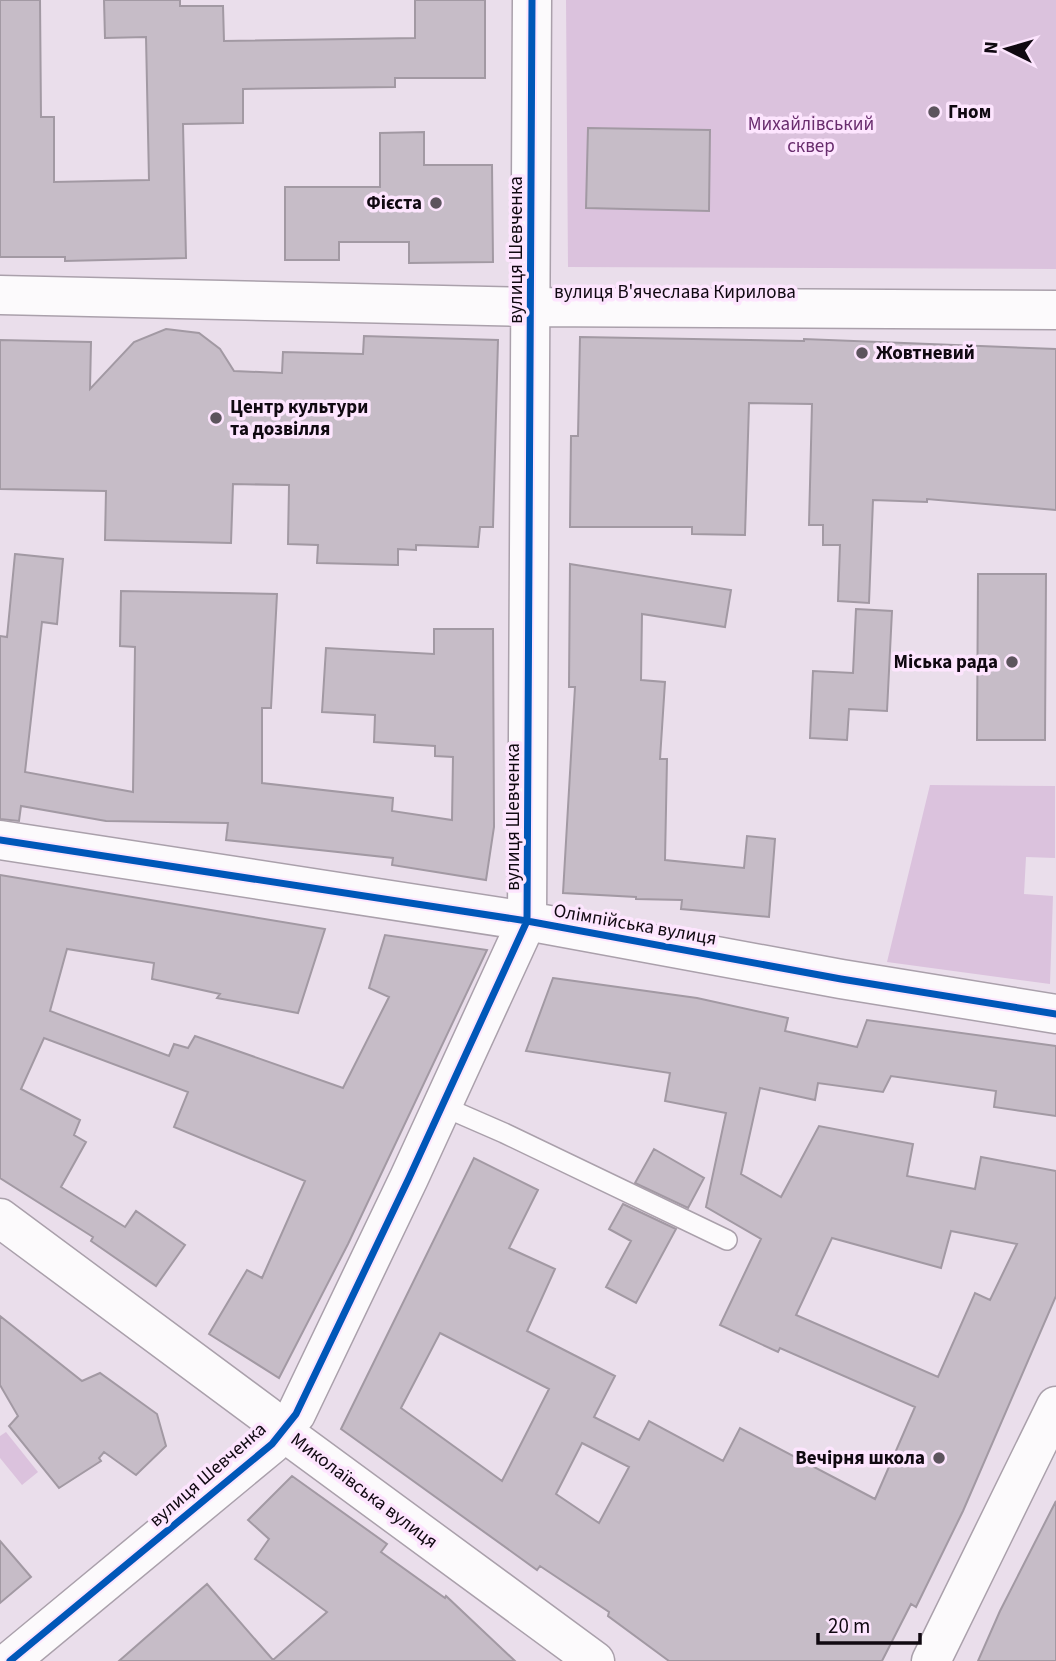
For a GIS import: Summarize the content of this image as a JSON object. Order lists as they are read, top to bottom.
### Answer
{
  "streets": {
    "street": [
      "вулиця Шевченка",
      "вулиця В'ячеслава Кирилова",
      "Олімпійська вулиця",
      "Миколаївська вулиця"
    ]
  },
  "crossings": [
    ["вулиця Шевченка", "вулиця В'ячеслава Кирилова"],
    ["вулиця Шевченка", "Олімпійська вулиця"],
    ["вулиця Шевченка", "Миколаївська вулиця"]
  ],
  "parks": ["Михайлівський сквер"],
  "places": [
    "Гном",
    "Фієста",
    "Жовтневий",
    "Центр культури та дозвілля",
    "Міська рада",
    "Вечірня школа"
  ],
  "scale_bar": "20 m",
  "north": "left"
}
